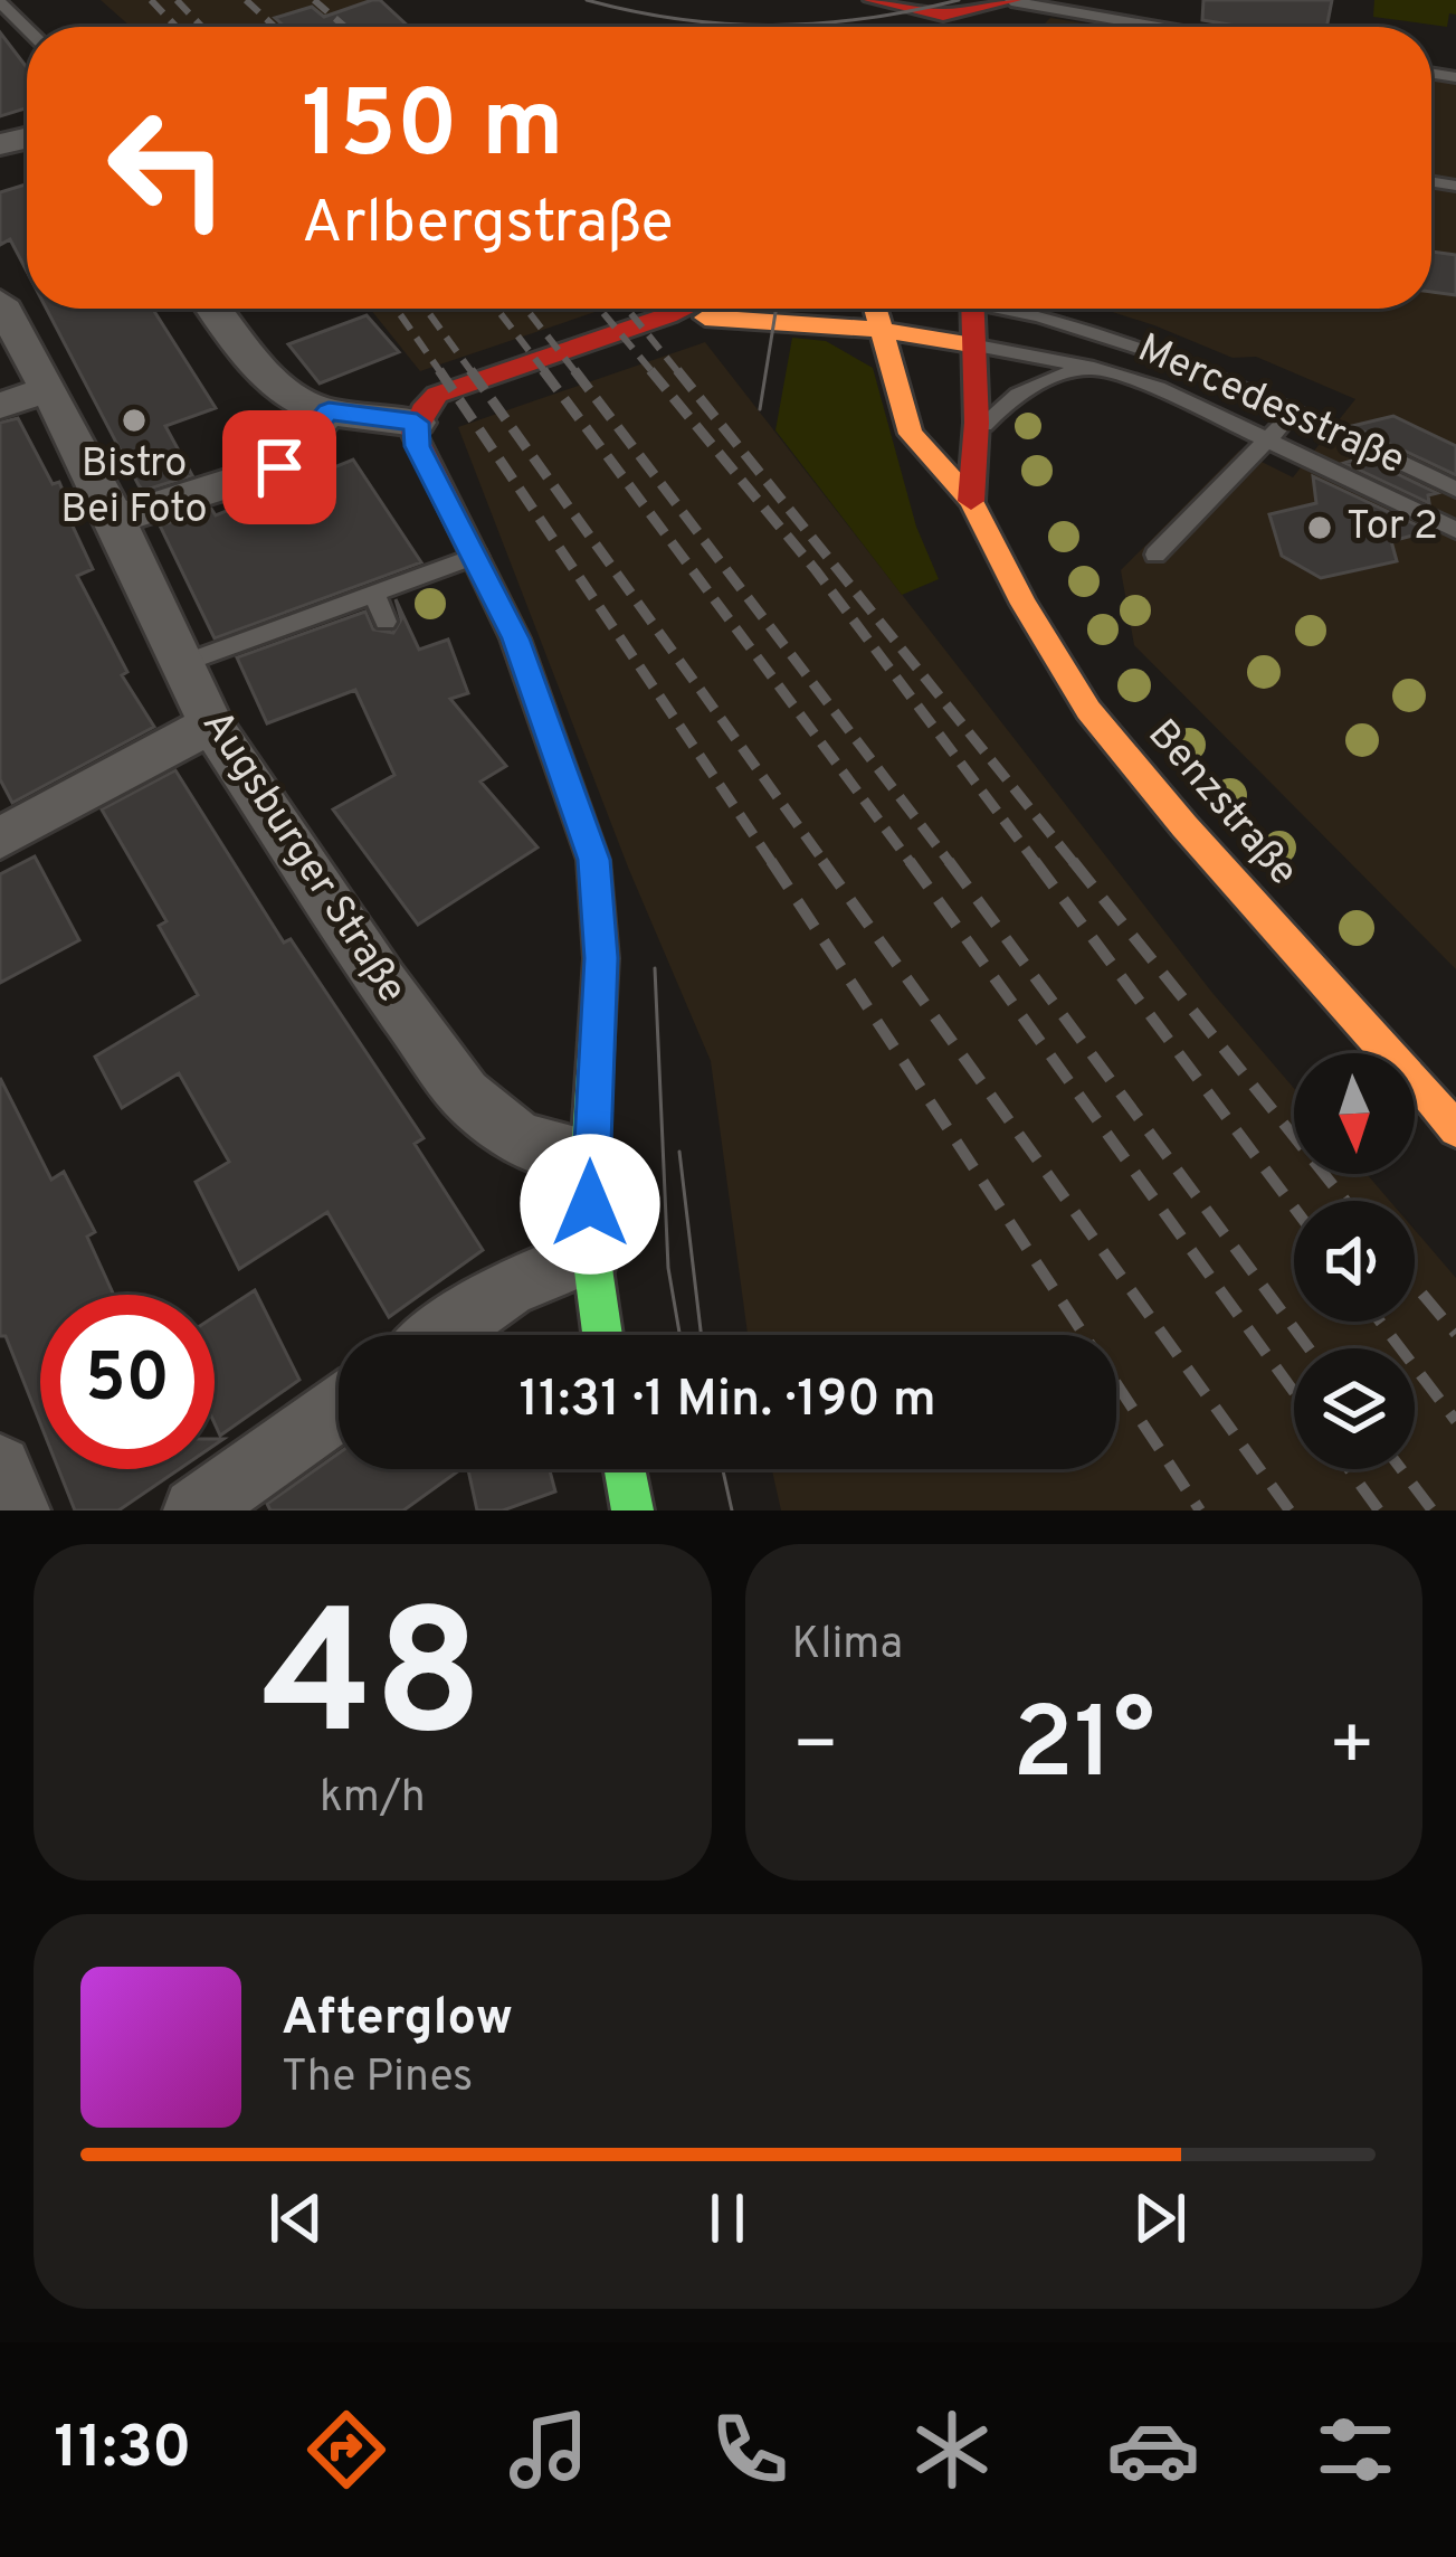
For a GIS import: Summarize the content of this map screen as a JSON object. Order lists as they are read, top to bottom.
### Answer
{
  "streets": {
    "main road": ["Benzstraße"],
    "street": ["Augsburger Straße"],
    "lane": ["Mercedesstraße"]
  },
  "places": ["Bistro Bei Foto", "Tor 2"],
  "north": "bottom",
  "page": {
    "turn": ["150 m", "Arlbergstraße"],
    "limit": "50",
    "trip": "11:31 · 1 Min. · 190 m",
    "tile": [
      ["48", "km/h"],
      "Klima"
    ],
    "heat": ["−", "21°", "+"],
    "song": ["Afterglow", "The Pines"],
    "tabs": "11:30"
  }
}
